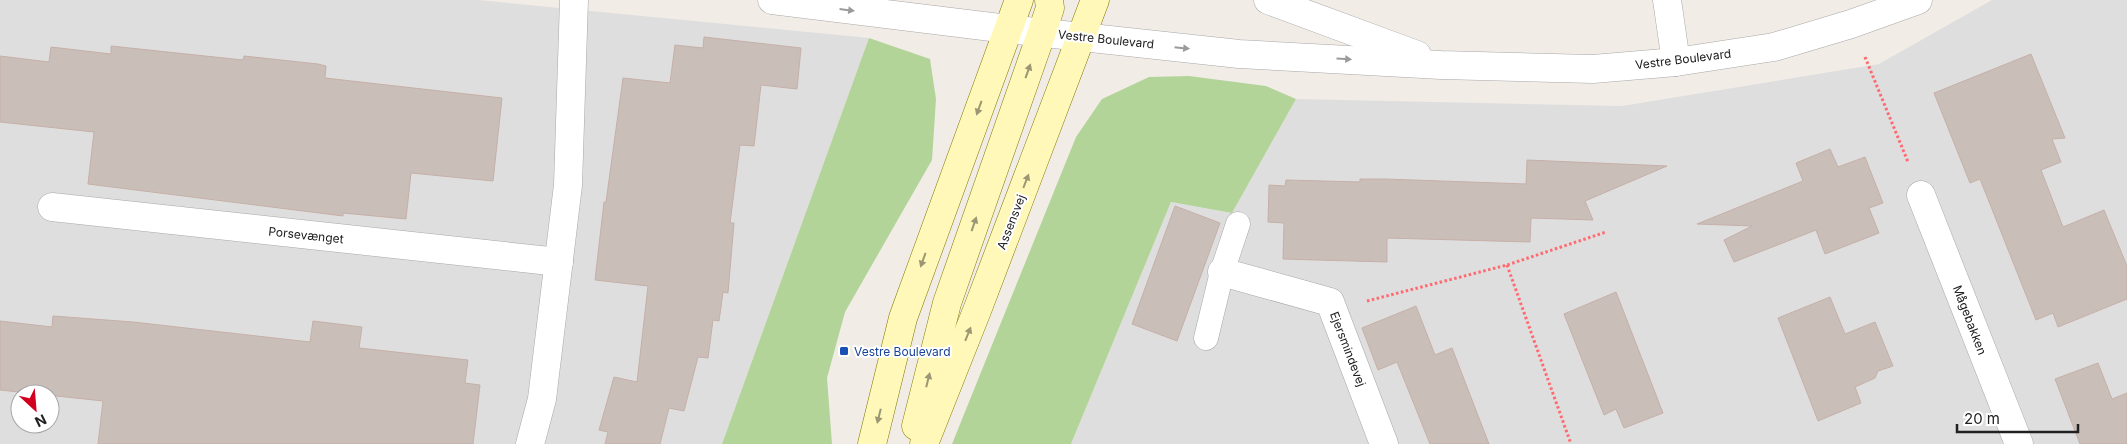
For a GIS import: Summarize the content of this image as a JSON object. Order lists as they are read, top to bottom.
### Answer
{
  "streets": {
    "main road": ["Assensvej"],
    "street": [
      "Vestre Boulevard",
      "Porsevænget",
      "Mågebakken",
      "Ejersmindevej"
    ]
  },
  "crossings": [
    ["Vestre Boulevard", "Assensvej"]
  ],
  "places": {
    "transit": ["Vestre Boulevard"]
  },
  "scale_bar": "20 m",
  "north": "bottom right"
}
